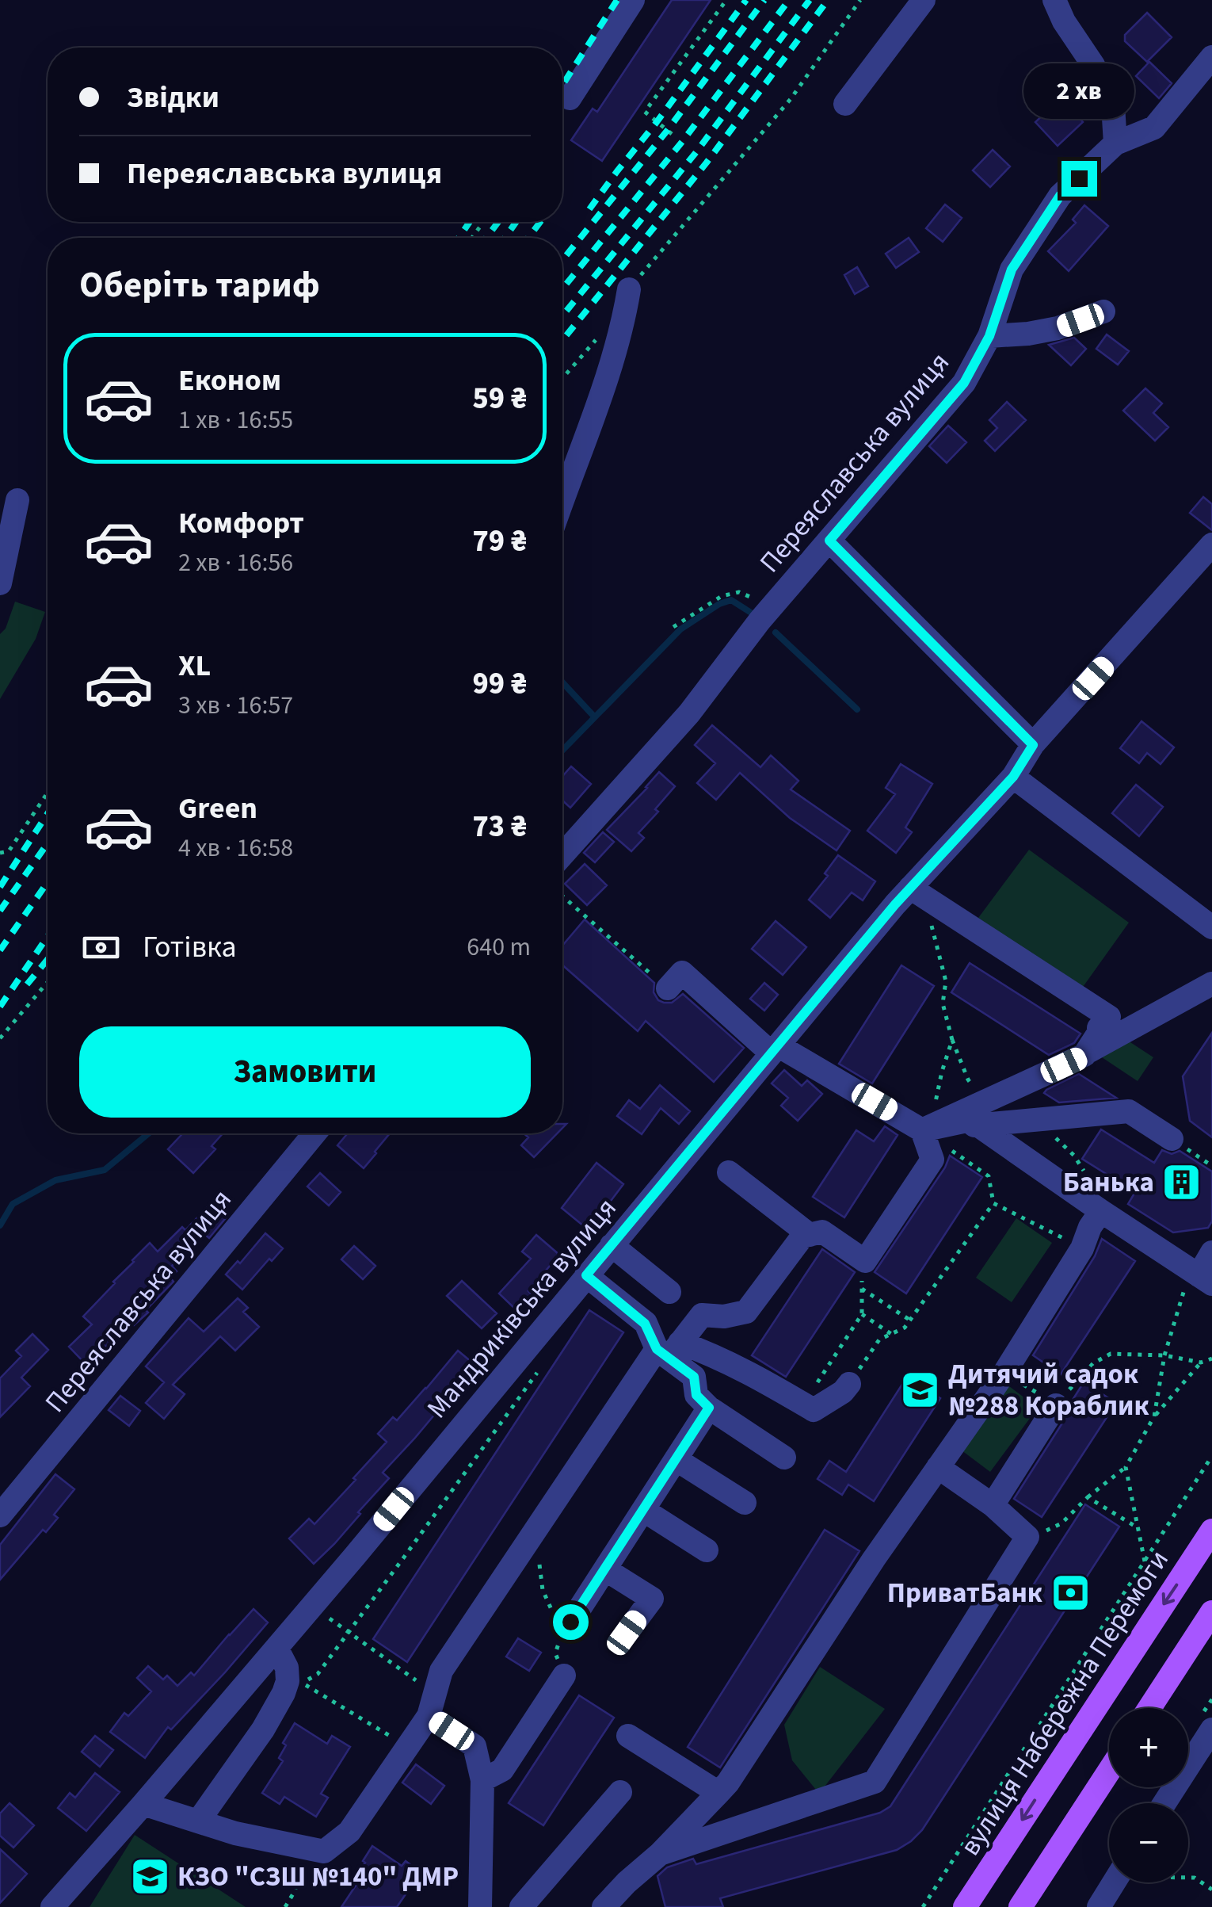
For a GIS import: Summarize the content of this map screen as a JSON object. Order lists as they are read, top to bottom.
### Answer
{
  "streets": {
    "main road": ["вулиця Набережна Перемоги"],
    "street": ["Переяславська вулиця", "Мандриківська вулиця"]
  },
  "places": {
    "building": ["Банька"],
    "school or university": ["Дитячий садок №288 Кораблик", "КЗО \"СЗШ №140\" ДМР"],
    "bank": ["ПриватБанк"]
  },
  "page": {
    "banner": ["Звідки", "Переяславська вулиця"],
    "bubble": "2 хв",
    "heading": "Оберіть тариф",
    "list": [
      {
        "name": "Економ",
        "note": "1 хв · 16:55",
        "value": "59 ₴"
      },
      {
        "name": "Комфорт",
        "note": "2 хв · 16:56",
        "value": "79 ₴"
      },
      {
        "name": "XL",
        "note": "3 хв · 16:57",
        "value": "99 ₴"
      },
      {
        "name": "Green",
        "note": "4 хв · 16:58",
        "value": "73 ₴"
      }
    ],
    "pay": ["Готівка", "640 m"],
    "buttons": "Замовити",
    "map_buttons": ["+", "−"]
  }
}
